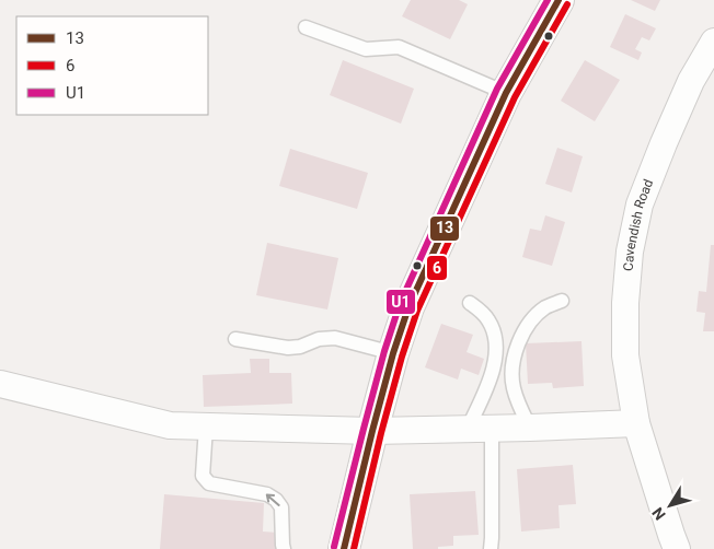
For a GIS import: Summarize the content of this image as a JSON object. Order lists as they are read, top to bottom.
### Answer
{
  "streets": {
    "street": ["Cavendish Road"]
  },
  "lines": ["transit line 13", "transit line U1", "transit line 6"],
  "legend": ["13", "6", "U1"],
  "north": "bottom left"
}
